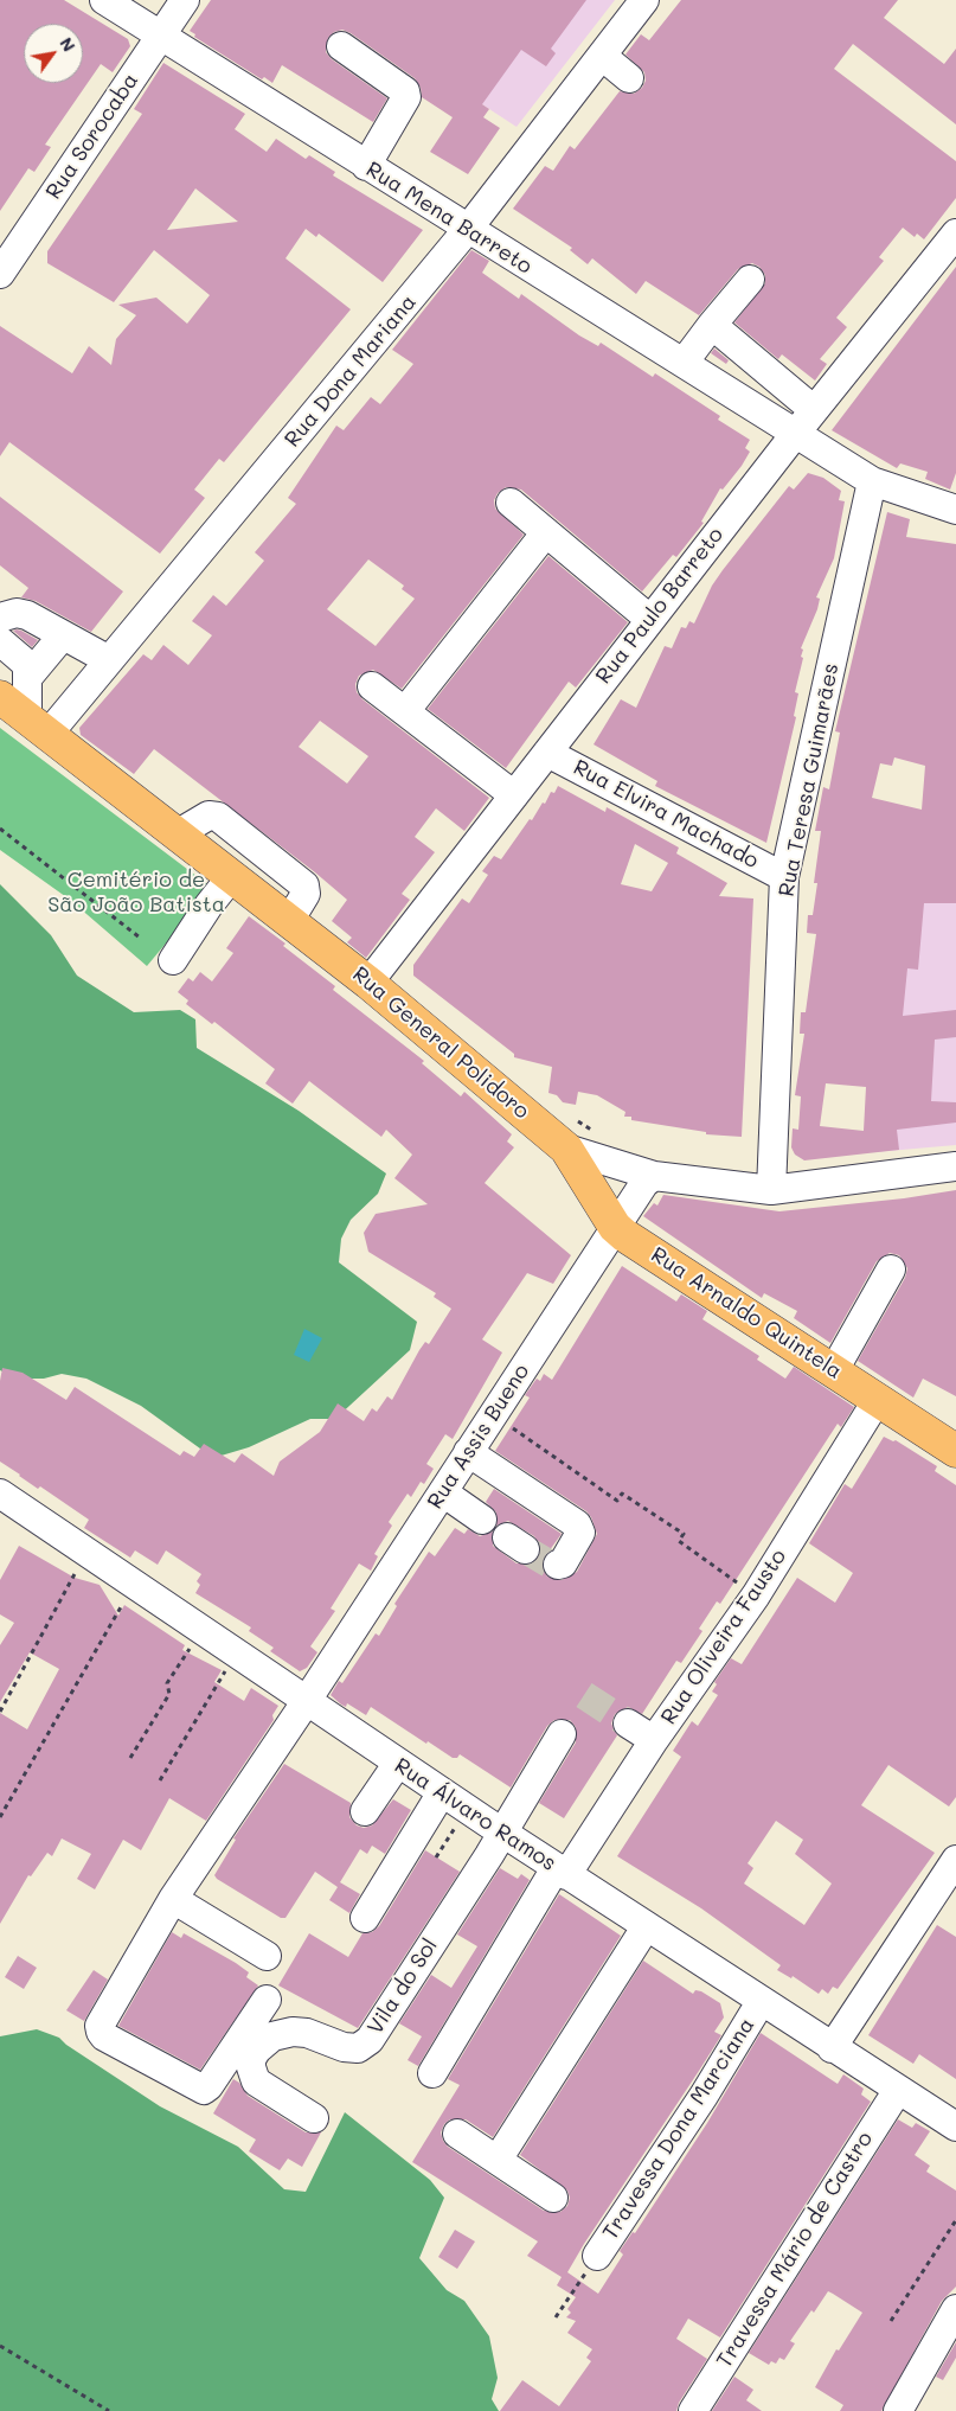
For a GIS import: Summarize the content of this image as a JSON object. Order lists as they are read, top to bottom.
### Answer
{
  "streets": {
    "main road": ["Rua General Polidoro", "Rua Arnaldo Quintela"],
    "street": [
      "Rua Sorocaba",
      "Rua Mena Barreto",
      "Rua Dona Mariana",
      "Rua Paulo Barreto",
      "Rua Teresa Guimarães",
      "Rua Elvira Machado",
      "Rua Assis Bueno",
      "Rua Oliveira Fausto",
      "Rua Álvaro Ramos",
      "Vila do Sol",
      "Travessa Dona Marciana",
      "Travessa Mário de Castro"
    ]
  },
  "crossings": [
    ["Rua Sorocaba", "Rua Mena Barreto"],
    ["Rua Mena Barreto", "Rua Dona Mariana"],
    ["Rua Mena Barreto", "Rua Paulo Barreto"],
    ["Rua Mena Barreto", "Rua Teresa Guimarães"],
    ["Rua Dona Mariana", "Rua General Polidoro"],
    ["Rua Paulo Barreto", "Rua Elvira Machado"],
    ["Rua Paulo Barreto", "Rua General Polidoro"],
    ["Rua Teresa Guimarães", "Rua Elvira Machado"],
    ["Rua Teresa Guimarães", "Rua General Polidoro"],
    ["Rua General Polidoro", "Rua Arnaldo Quintela"],
    ["Rua General Polidoro", "Rua Assis Bueno"],
    ["Rua Arnaldo Quintela", "Rua Assis Bueno"],
    ["Rua Arnaldo Quintela", "Rua Oliveira Fausto"],
    ["Rua Assis Bueno", "Rua Álvaro Ramos"],
    ["Rua Oliveira Fausto", "Rua Álvaro Ramos"],
    ["Rua Álvaro Ramos", "Vila do Sol"],
    ["Rua Álvaro Ramos", "Travessa Dona Marciana"],
    ["Rua Álvaro Ramos", "Travessa Mário de Castro"]
  ],
  "parks": ["Cemitério de São João Batista"],
  "north": "top right"
}
